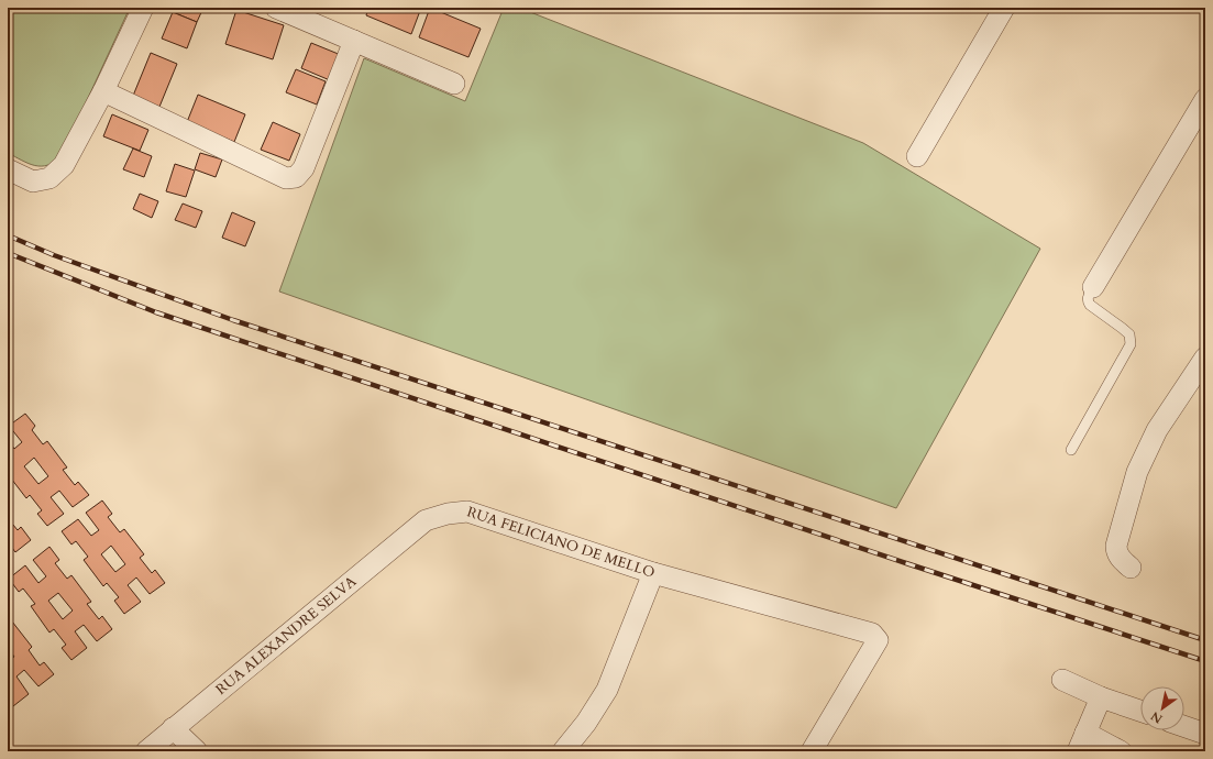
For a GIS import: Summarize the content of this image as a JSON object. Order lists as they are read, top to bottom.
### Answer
{
  "streets": {
    "street": ["RUA FELICIANO DE MELLO", "RUA ALEXANDRE SELVA"]
  },
  "crossings": [
    ["RUA FELICIANO DE MELLO", "RUA ALEXANDRE SELVA"]
  ],
  "north": "bottom left"
}
